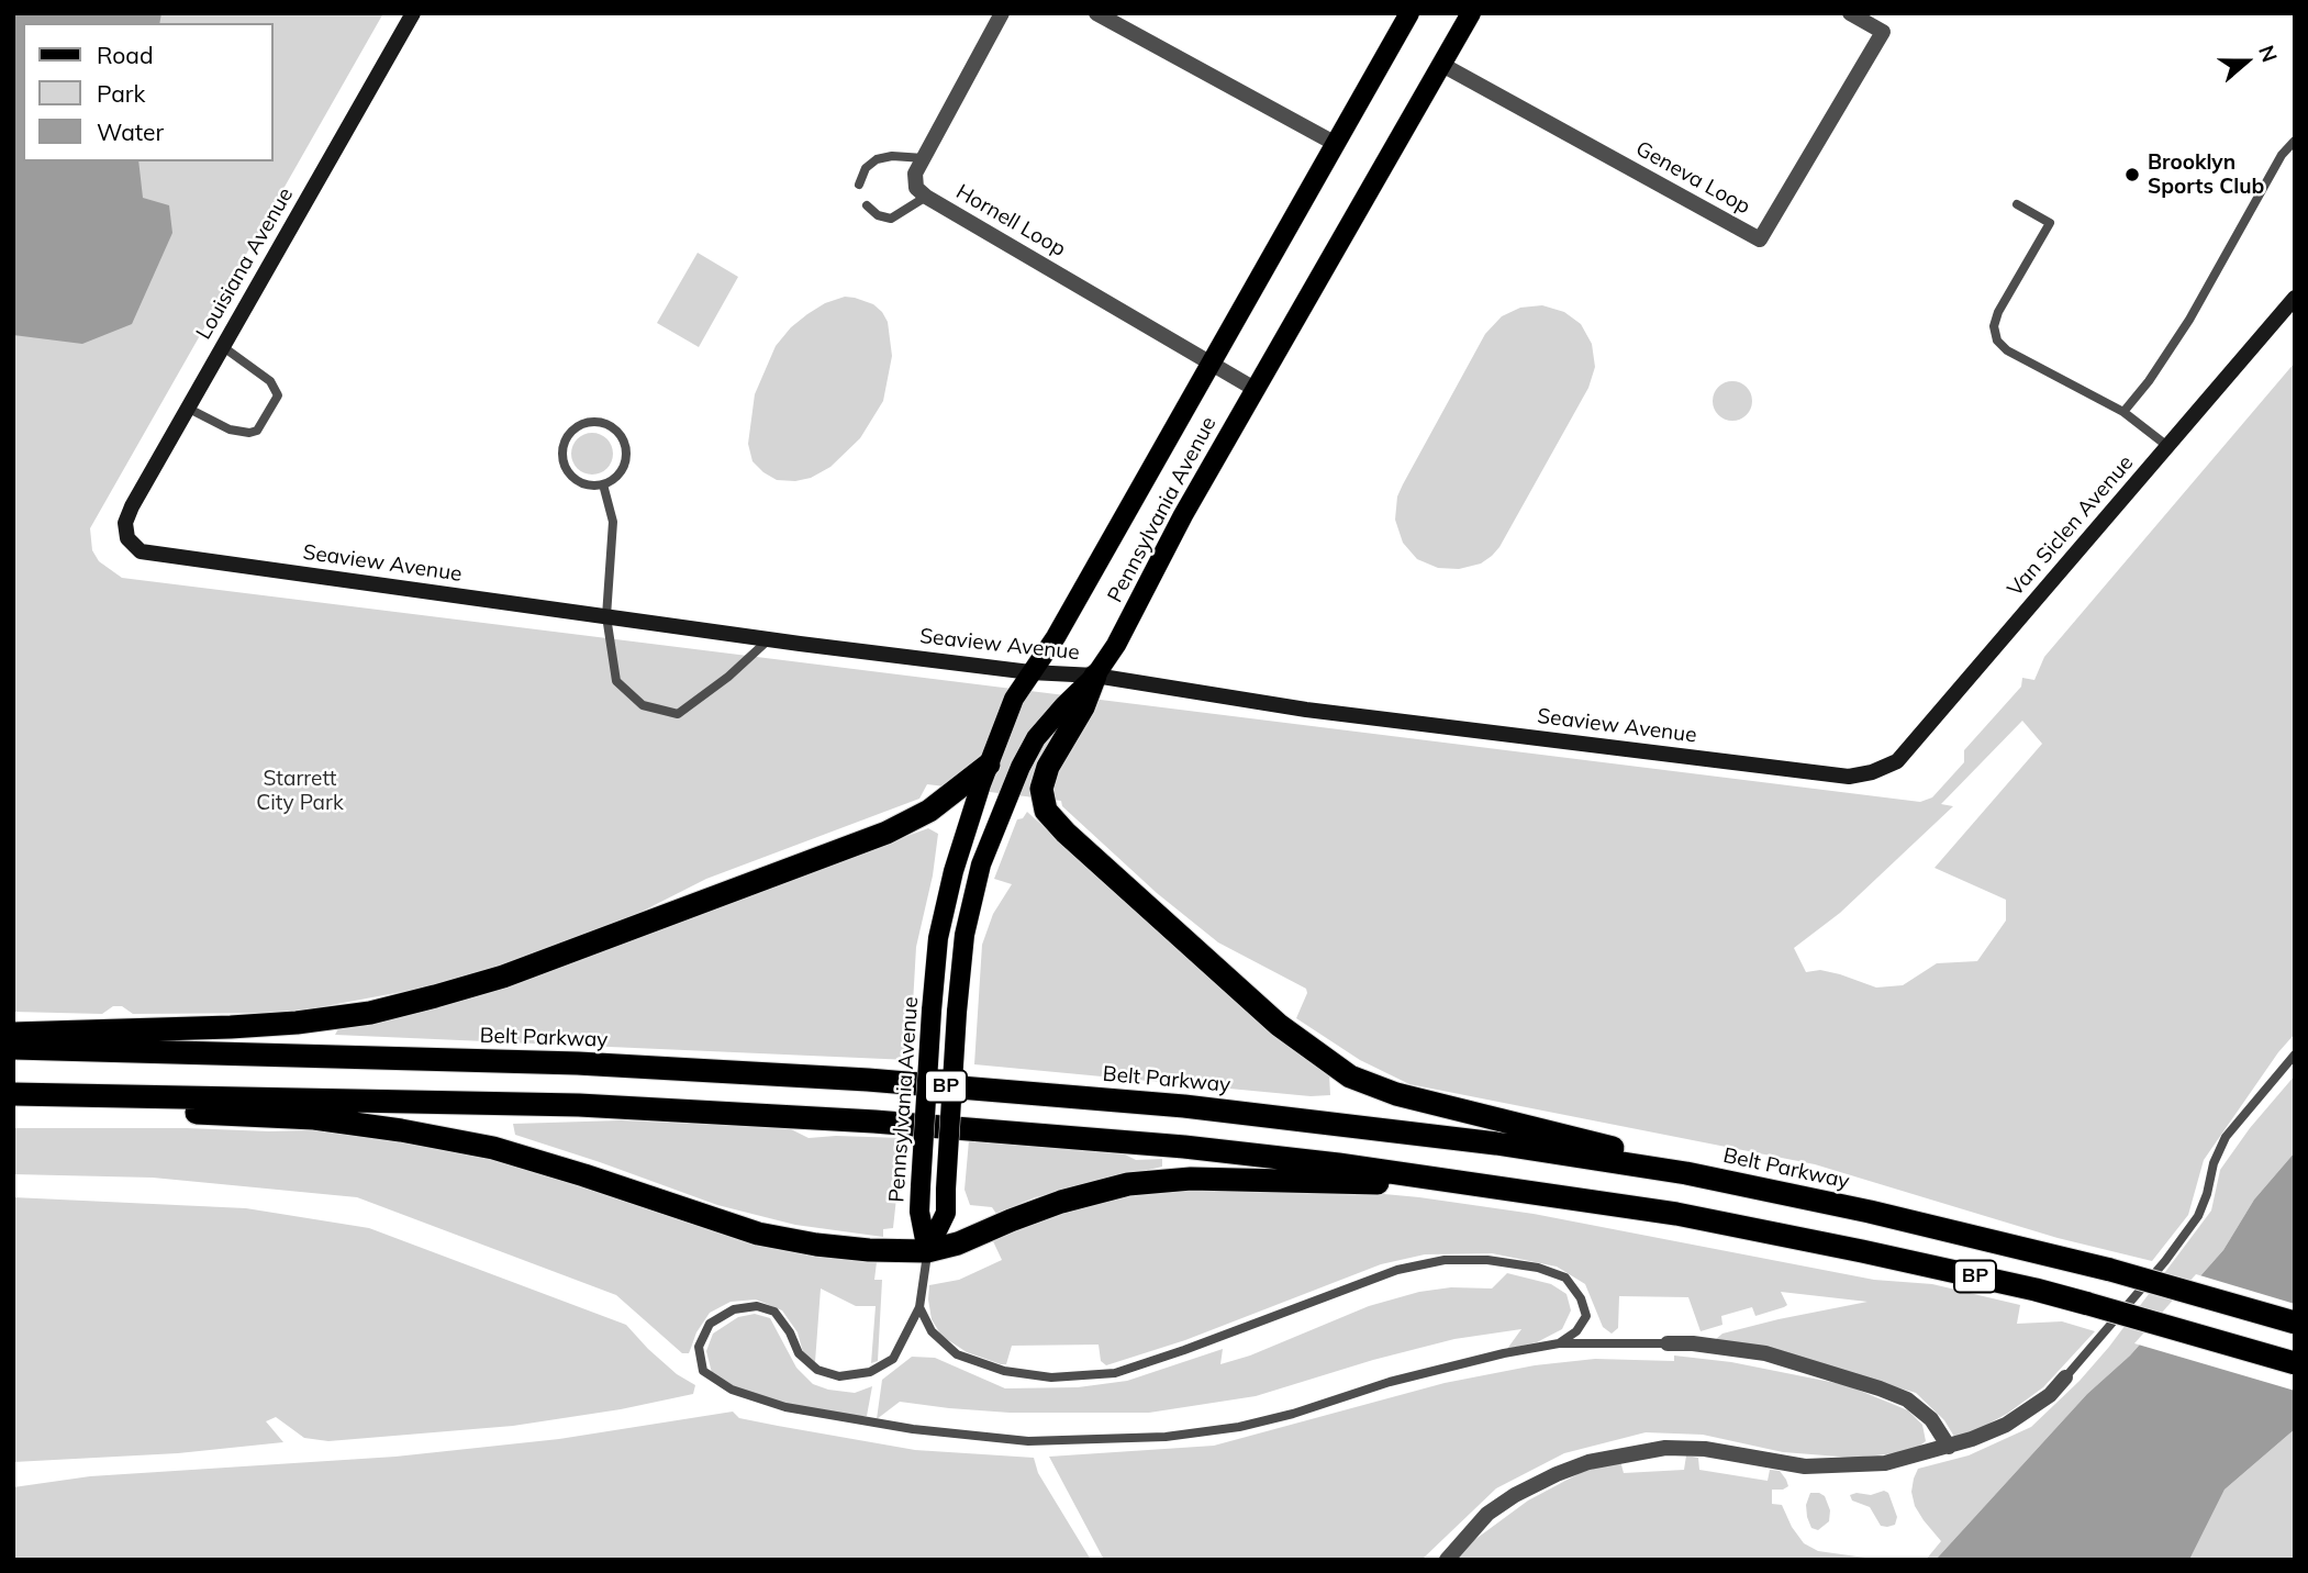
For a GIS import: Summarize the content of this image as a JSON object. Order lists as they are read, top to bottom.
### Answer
{
  "streets": {
    "highway": ["Belt Parkway", "BP"],
    "main road": ["Pennsylvania Avenue"],
    "street": [
      "Geneva Loop",
      "Hornell Loop",
      "Louisiana Avenue",
      "Van Siclen Avenue",
      "Seaview Avenue"
    ]
  },
  "crossings": [
    ["Geneva Loop", "Pennsylvania Avenue"],
    ["Hornell Loop", "Pennsylvania Avenue"],
    ["Louisiana Avenue", "Seaview Avenue"],
    ["Pennsylvania Avenue", "Seaview Avenue"],
    ["Van Siclen Avenue", "Seaview Avenue"]
  ],
  "parks": ["Starrett City Park"],
  "places": ["Brooklyn Sports Club"],
  "legend": ["Road", "Park", "Water"],
  "north": "right"
}
